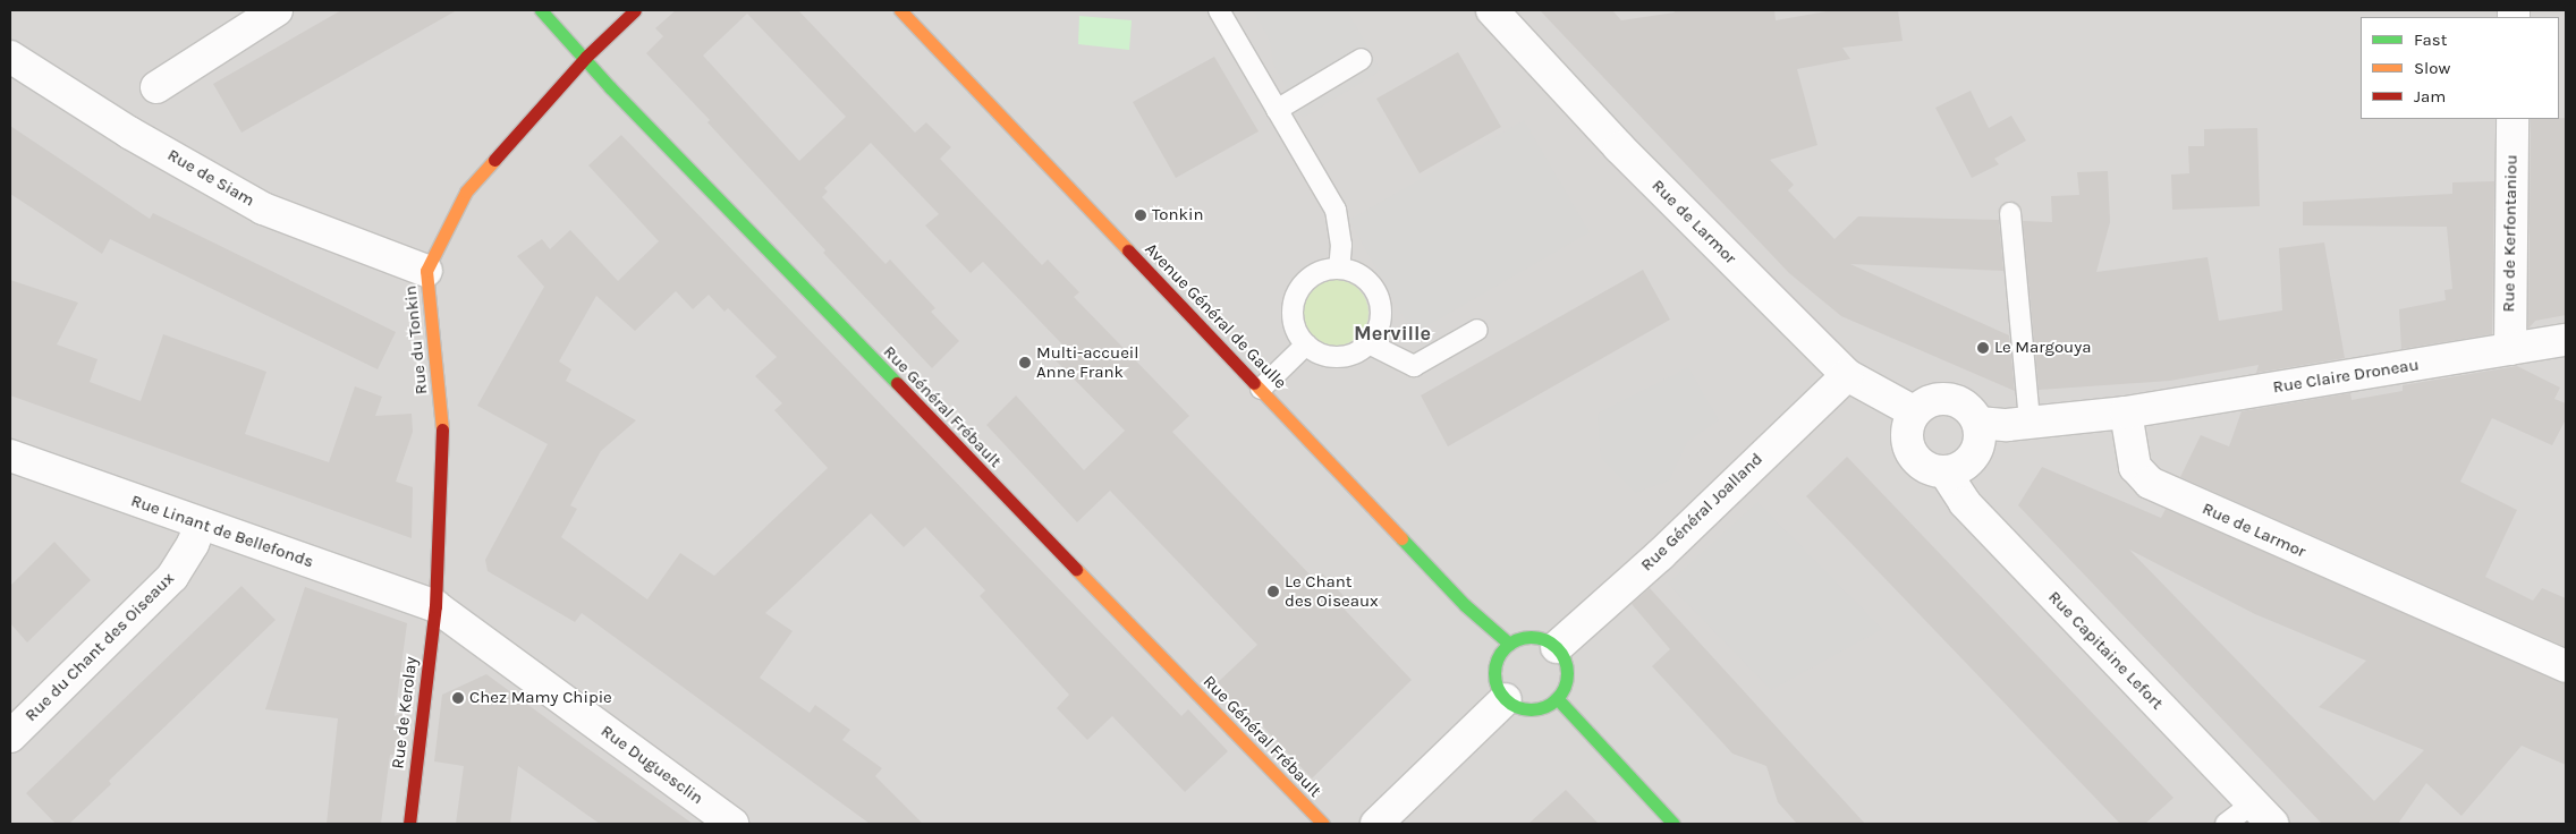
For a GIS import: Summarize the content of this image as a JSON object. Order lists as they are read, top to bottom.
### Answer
{
  "streets": {
    "street": [
      "Rue de Siam",
      "Rue de Larmor",
      "Rue de Kerfontaniou",
      "Avenue Général de Gaulle",
      "Rue du Tonkin",
      "Rue Claire Droneau",
      "Rue Général Frébault",
      "Rue Général Joalland",
      "Rue Linant de Bellefonds",
      "Rue du Chant des Oiseaux",
      "Rue Capitaine Lefort",
      "Rue de Kerolay",
      "Rue Duguesclin"
    ]
  },
  "crossings": [
    ["Rue de Siam", "Rue du Tonkin"],
    ["Rue de Larmor", "Rue Claire Droneau"],
    ["Rue de Larmor", "Rue Général Joalland"],
    ["Rue de Larmor", "Rue Capitaine Lefort"],
    ["Rue de Kerfontaniou", "Rue Claire Droneau"],
    ["Avenue Général de Gaulle", "Rue Général Joalland"],
    ["Rue du Tonkin", "Rue Général Frébault"],
    ["Rue du Tonkin", "Rue Linant de Bellefonds"],
    ["Rue du Tonkin", "Rue de Kerolay"],
    ["Rue du Tonkin", "Rue Duguesclin"],
    ["Rue Linant de Bellefonds", "Rue du Chant des Oiseaux"],
    ["Rue Linant de Bellefonds", "Rue de Kerolay"],
    ["Rue Linant de Bellefonds", "Rue Duguesclin"],
    ["Rue de Kerolay", "Rue Duguesclin"]
  ],
  "districts": ["Merville"],
  "places": [
    "Tonkin",
    "Le Margouya",
    "Multi-accueil Anne Frank",
    "Le Chant des Oiseaux",
    "Chez Mamy Chipie"
  ],
  "legend": ["Fast", "Slow", "Jam"]
}
